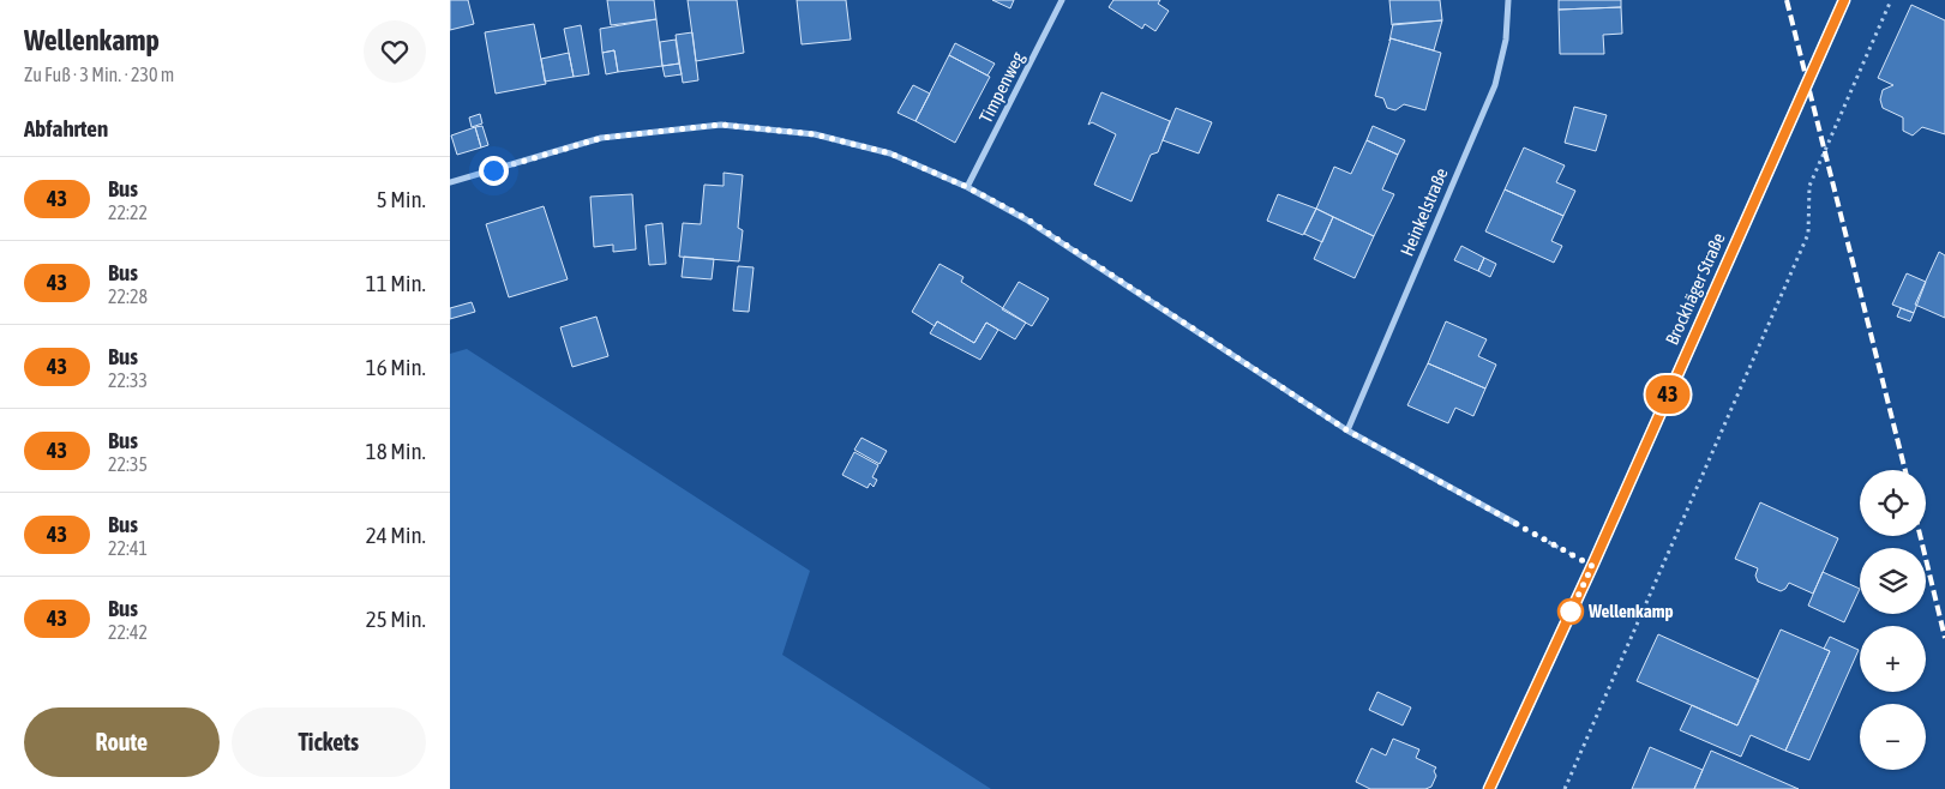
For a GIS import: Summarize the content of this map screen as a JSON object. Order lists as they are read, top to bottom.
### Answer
{
  "streets": {
    "main road": ["Brockhäger Straße"],
    "street": ["Timpenweg", "Heinkelstraße"]
  },
  "places": ["Wellenkamp"],
  "lines": ["bus line 43"],
  "page": {
    "heading": [
      ["Wellenkamp", "Zu Fuß · 3 Min. · 230 m"],
      "Abfahrten"
    ],
    "on_map": "43",
    "list": [
      {
        "mark": "43",
        "name": "Bus",
        "note": "22:22",
        "value": "5 Min."
      },
      {
        "mark": "43",
        "name": "Bus",
        "note": "22:28",
        "value": "11 Min."
      },
      {
        "mark": "43",
        "name": "Bus",
        "note": "22:33",
        "value": "16 Min."
      },
      {
        "mark": "43",
        "name": "Bus",
        "note": "22:35",
        "value": "18 Min."
      },
      {
        "mark": "43",
        "name": "Bus",
        "note": "22:41",
        "value": "24 Min."
      },
      {
        "mark": "43",
        "name": "Bus",
        "note": "22:42",
        "value": "25 Min."
      }
    ],
    "map_buttons": ["+", "−"],
    "buttons": ["Route", "Tickets"]
  }
}
